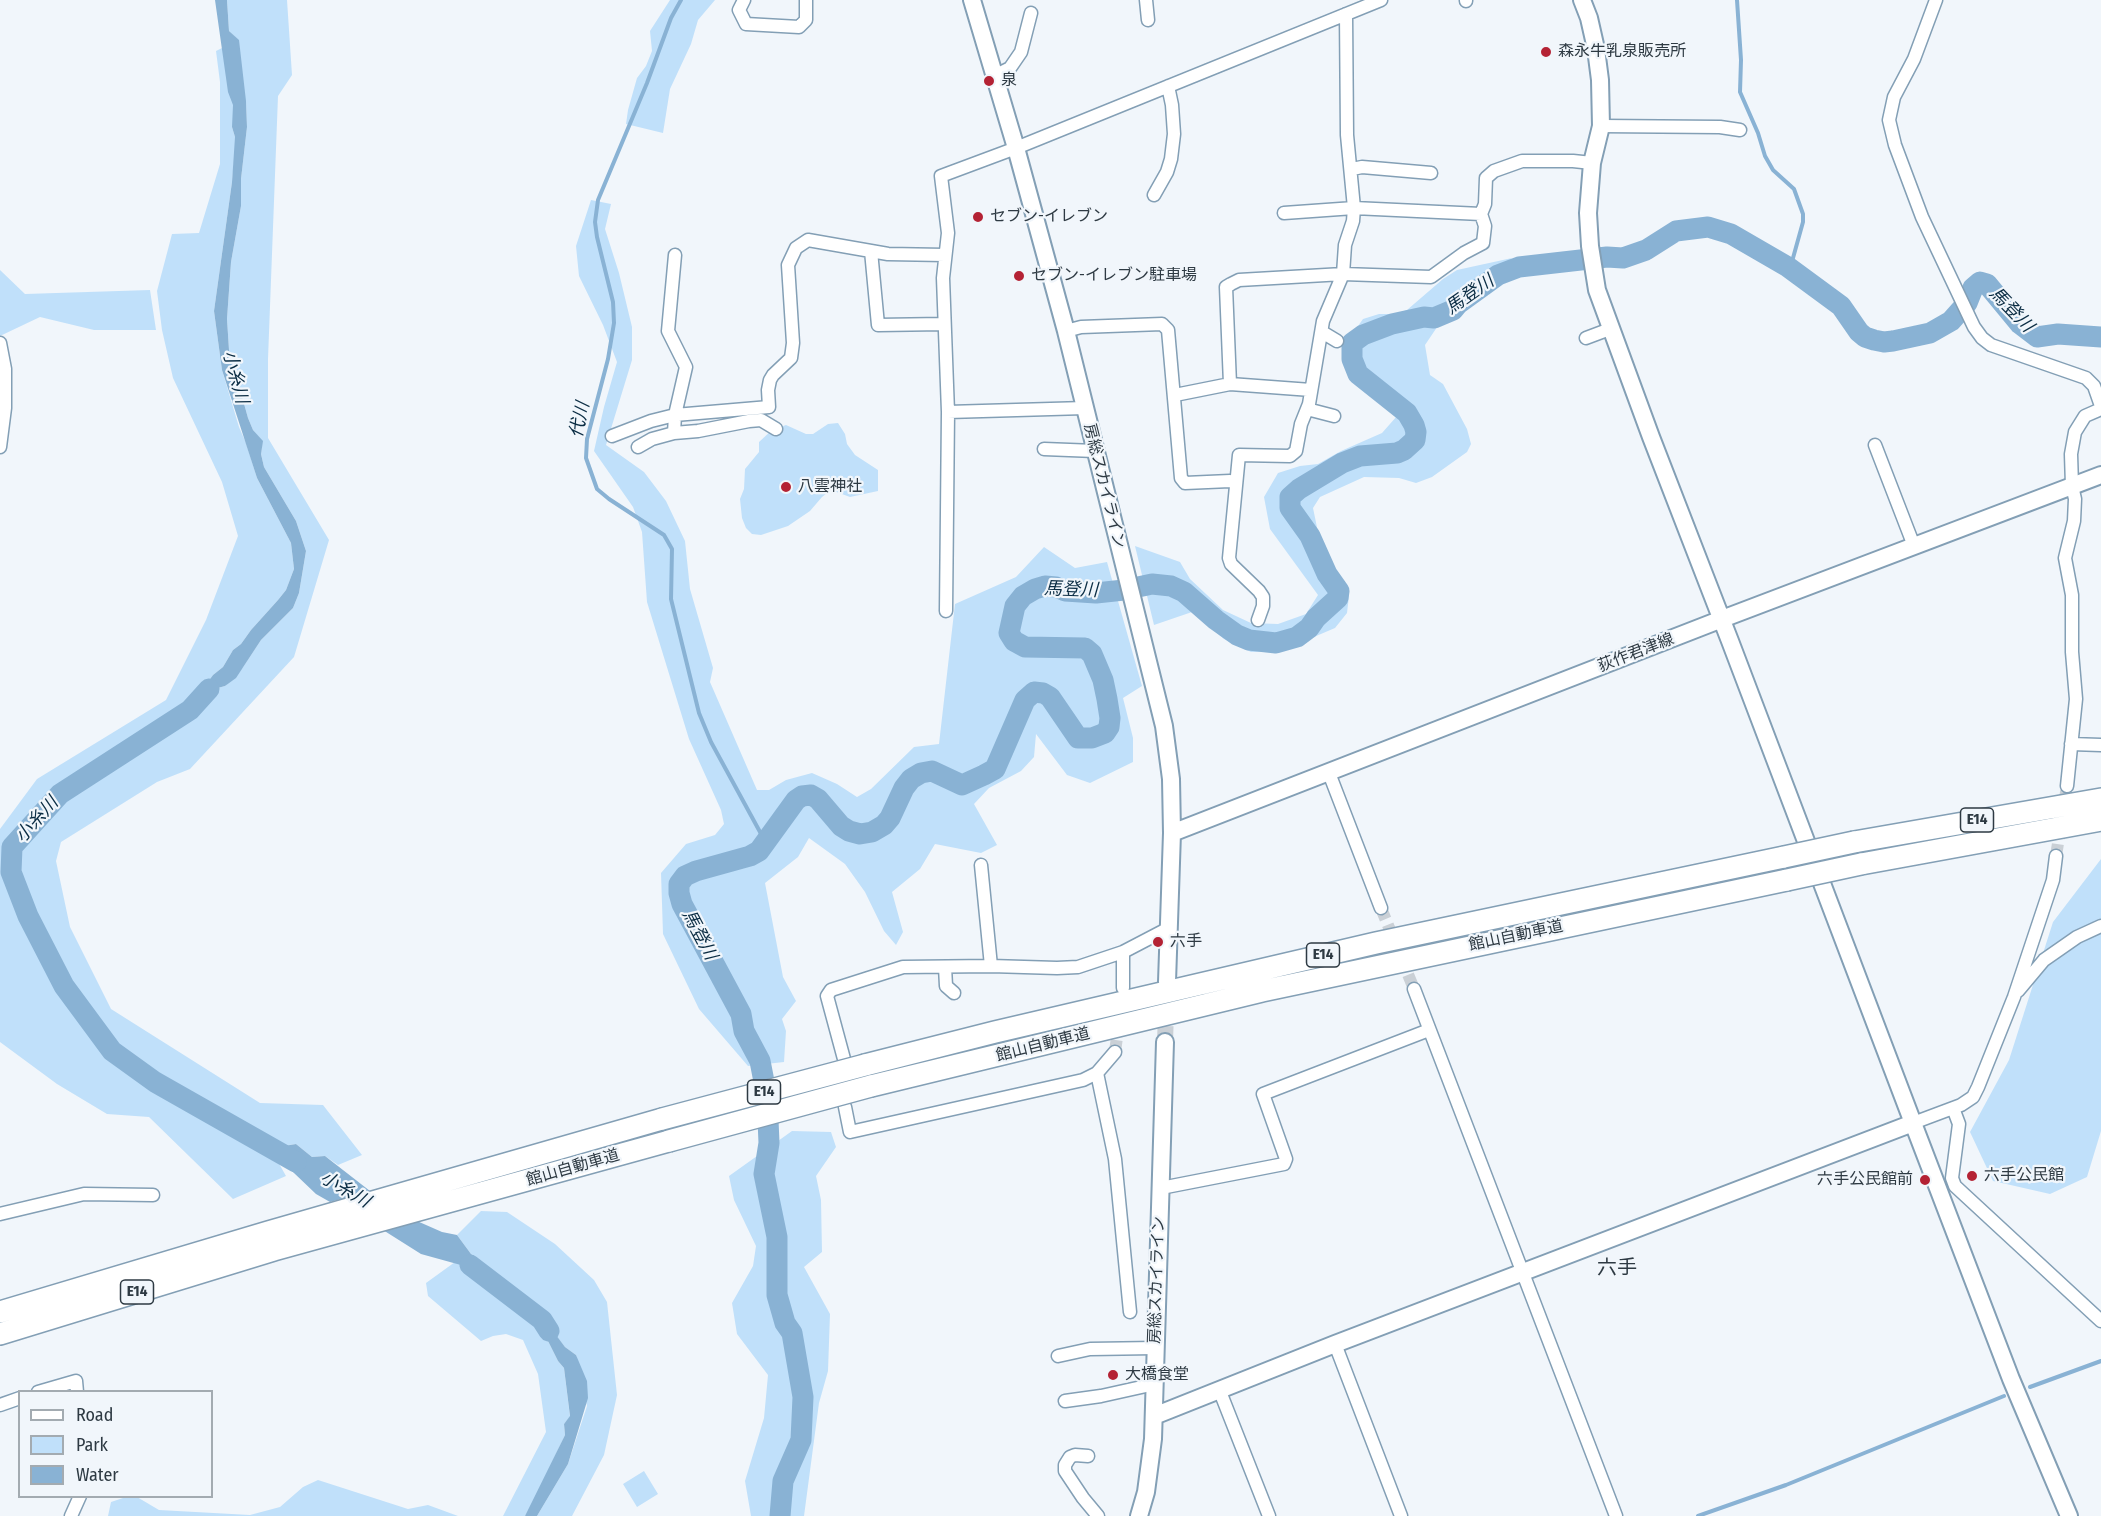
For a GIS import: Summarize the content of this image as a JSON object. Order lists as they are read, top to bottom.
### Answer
{
  "streets": {
    "highway": ["E14", "館山自動車道"],
    "street": ["房総スカイライン", "荻作君津線"]
  },
  "crossings": [
    ["房総スカイライン", "荻作君津線"]
  ],
  "districts": ["六手"],
  "water": ["馬登川", "小糸川", "代川"],
  "places": [
    "森永牛乳泉販売所",
    "泉",
    "セブン-イレブン",
    "セブン-イレブン駐車場",
    "八雲神社",
    "六手",
    "六手公民館",
    "六手公民館前",
    "大橋食堂"
  ],
  "legend": ["Road", "Park", "Water"]
}
